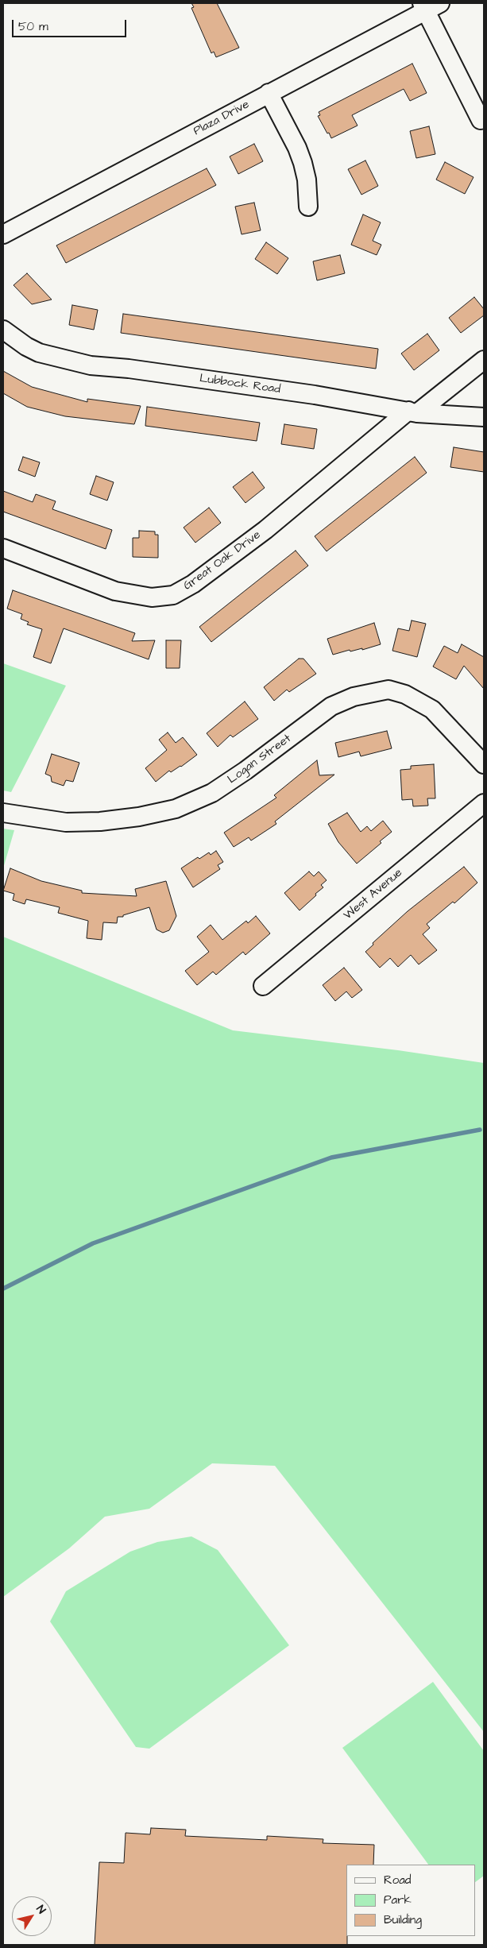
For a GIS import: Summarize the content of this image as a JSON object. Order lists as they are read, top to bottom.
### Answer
{
  "streets": {
    "street": [
      "Plaza Drive",
      "Lubbock Road",
      "Great Oak Drive",
      "Logan Street",
      "West Avenue"
    ]
  },
  "crossings": [
    ["Lubbock Road", "Great Oak Drive"]
  ],
  "legend": ["Road", "Park", "Building"],
  "scale_bar": "50 m",
  "north": "top right"
}
